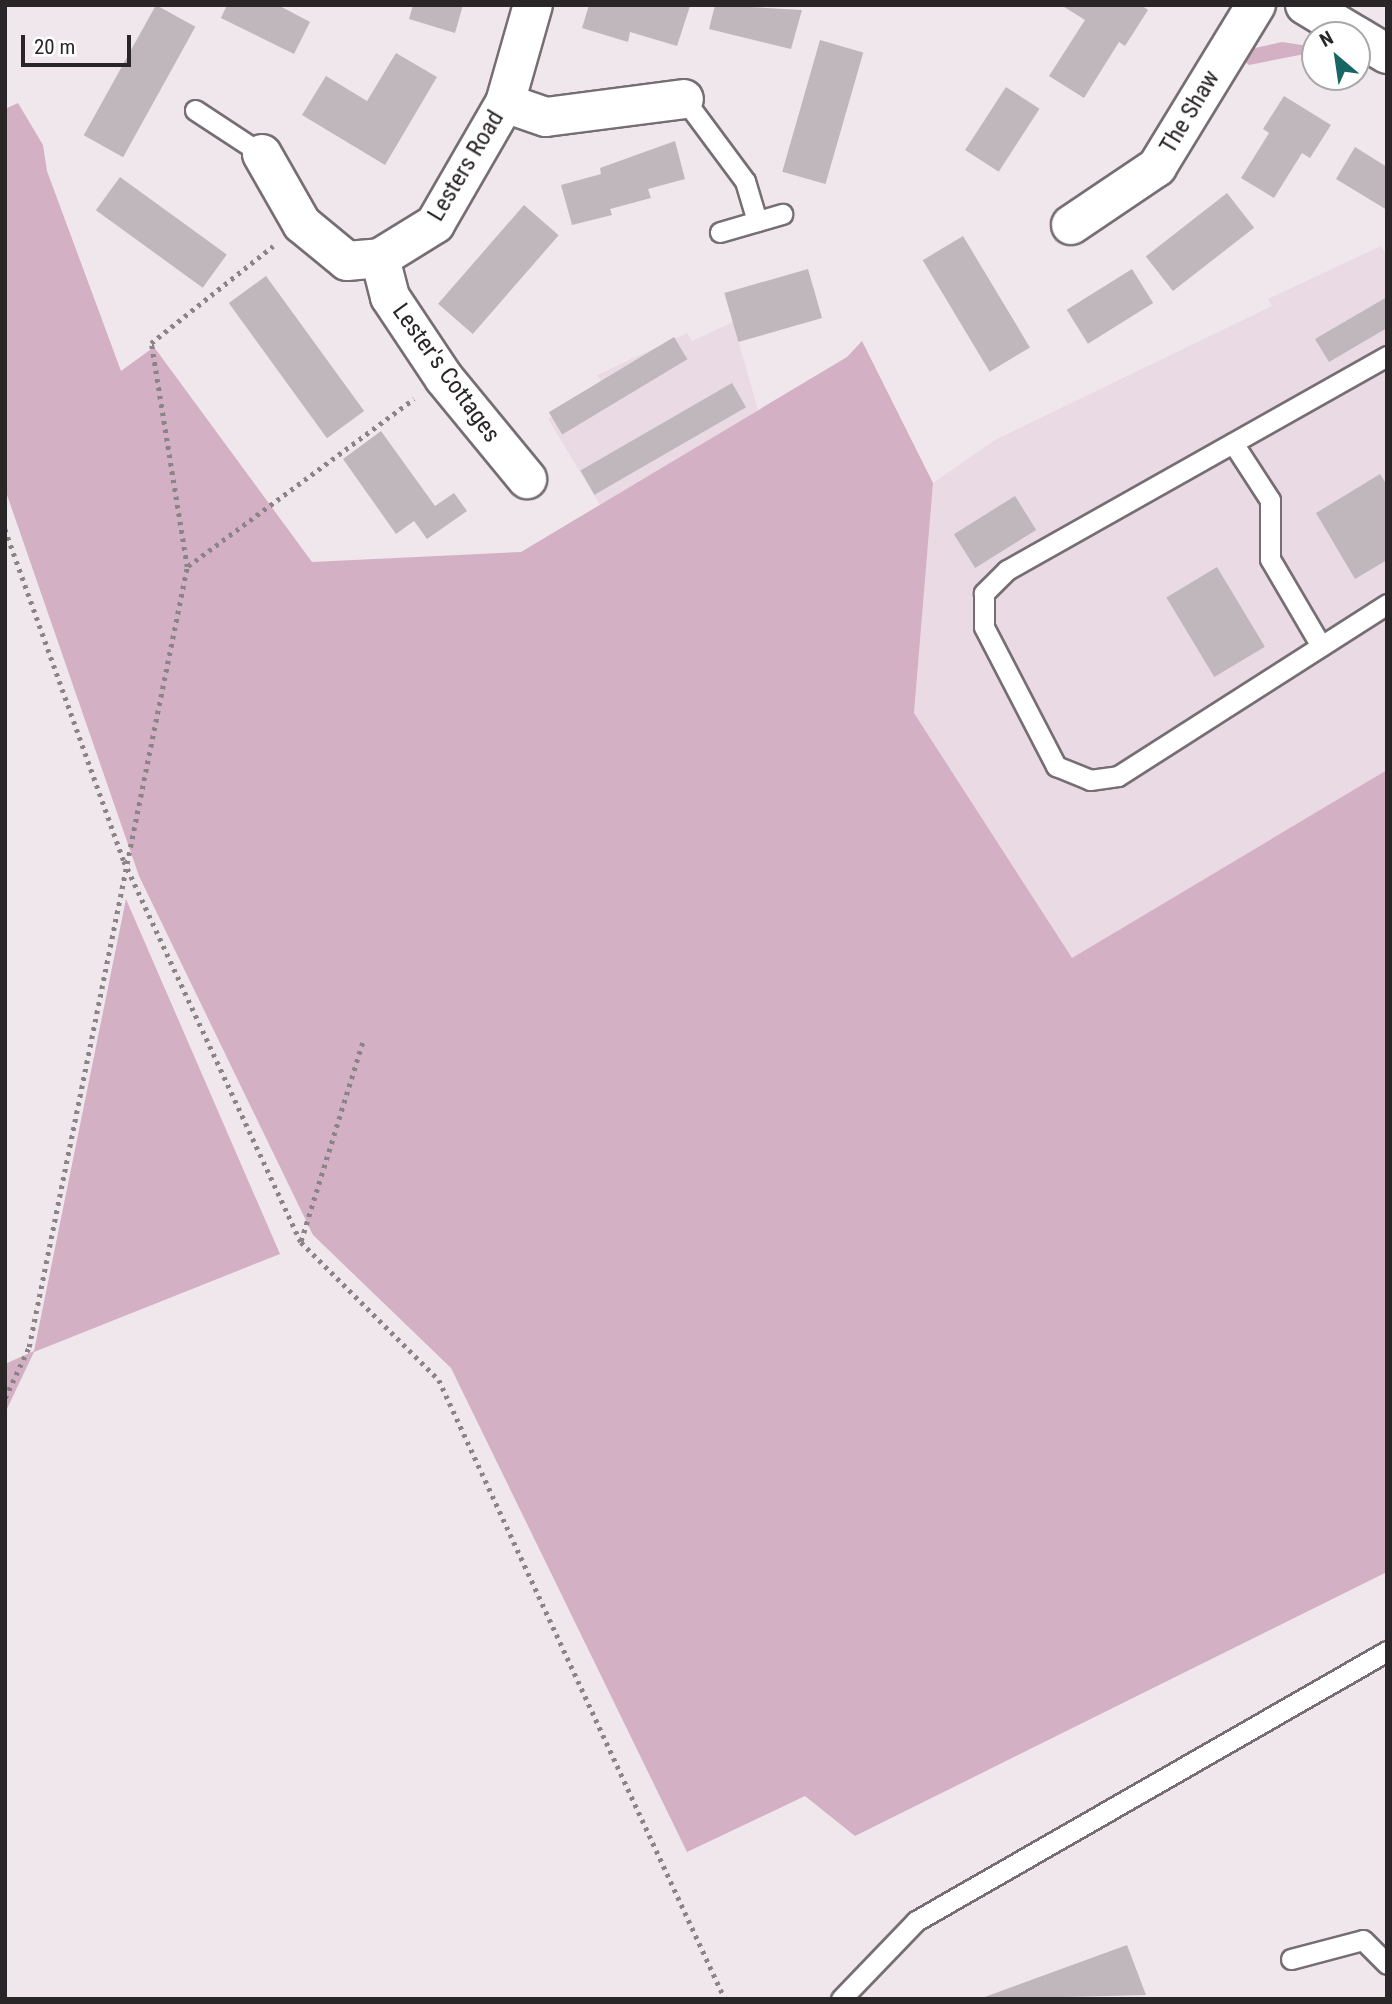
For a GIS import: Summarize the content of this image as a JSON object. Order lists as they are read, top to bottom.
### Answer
{
  "streets": {
    "street": ["The Shaw", "Lesters Road", "Lester's Cottages"]
  },
  "crossings": [
    ["Lesters Road", "Lester's Cottages"]
  ],
  "scale_bar": "20 m",
  "north": "top left"
}
